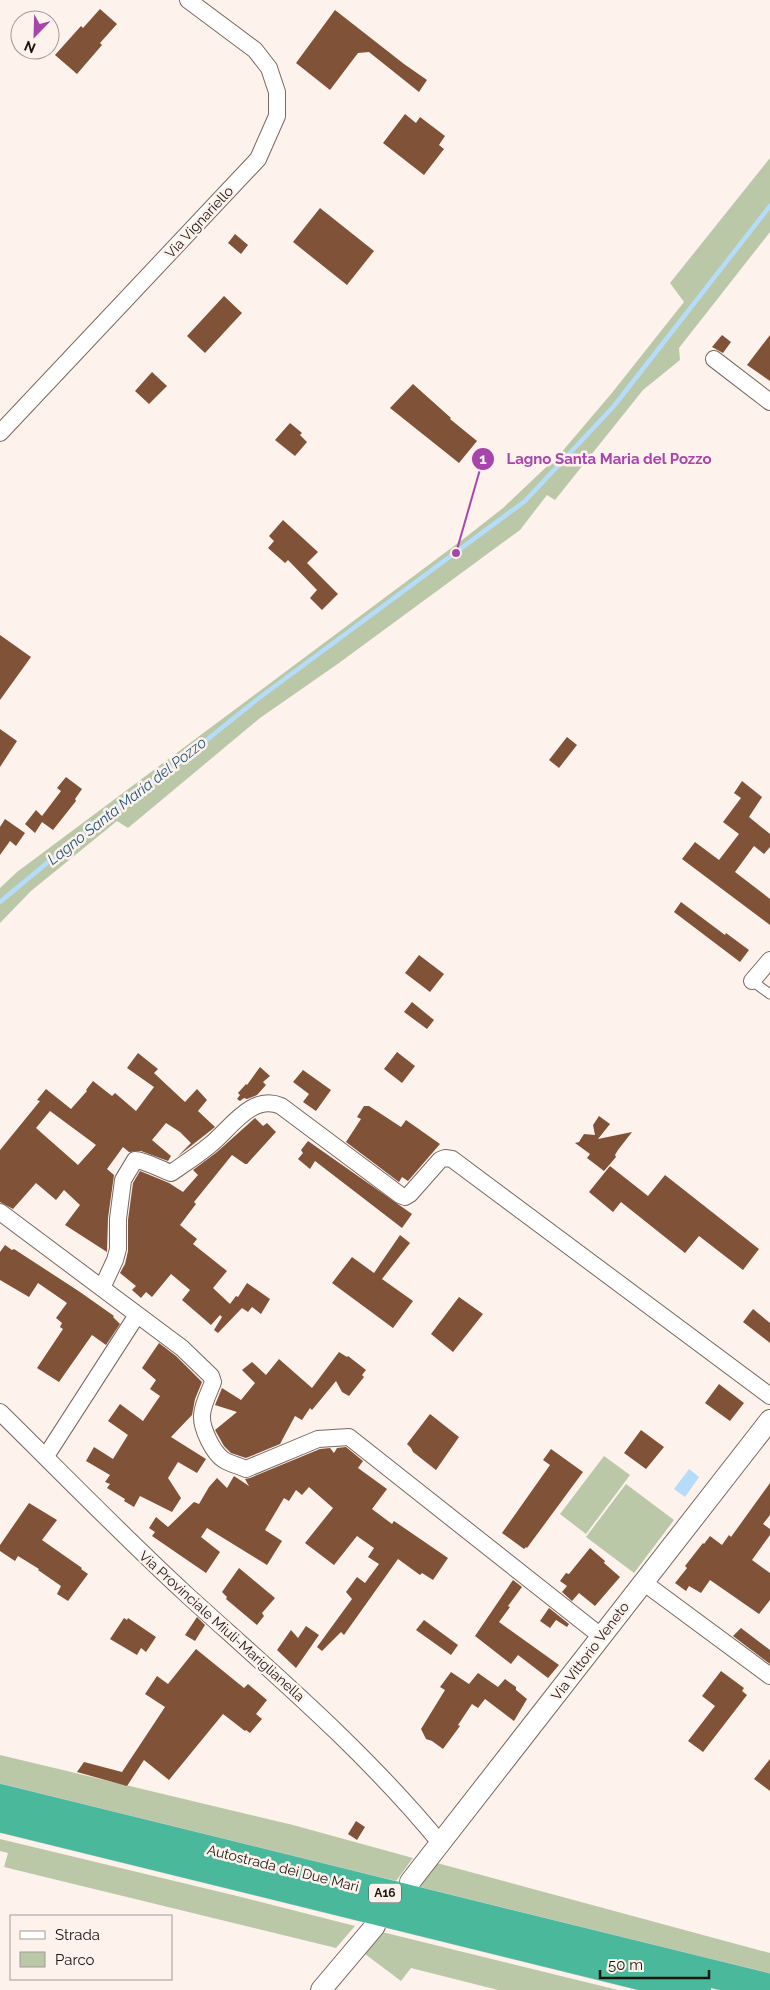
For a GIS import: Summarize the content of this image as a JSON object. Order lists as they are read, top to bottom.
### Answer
{
  "streets": {
    "highway": ["Autostrada dei Due Mari", "A16"],
    "street": ["Via Vignariello", "Via Provinciale Miuli-Mariglianella", "Via Vittorio Veneto"]
  },
  "crossings": [
    ["Via Provinciale Miuli-Mariglianella", "Via Vittorio Veneto"]
  ],
  "water": ["Lagno Santa Maria del Pozzo"],
  "places": ["Lagno Santa Maria del Pozzo"],
  "legend": ["Strada", "Parco"],
  "scale_bar": "50 m",
  "north": "bottom left"
}
